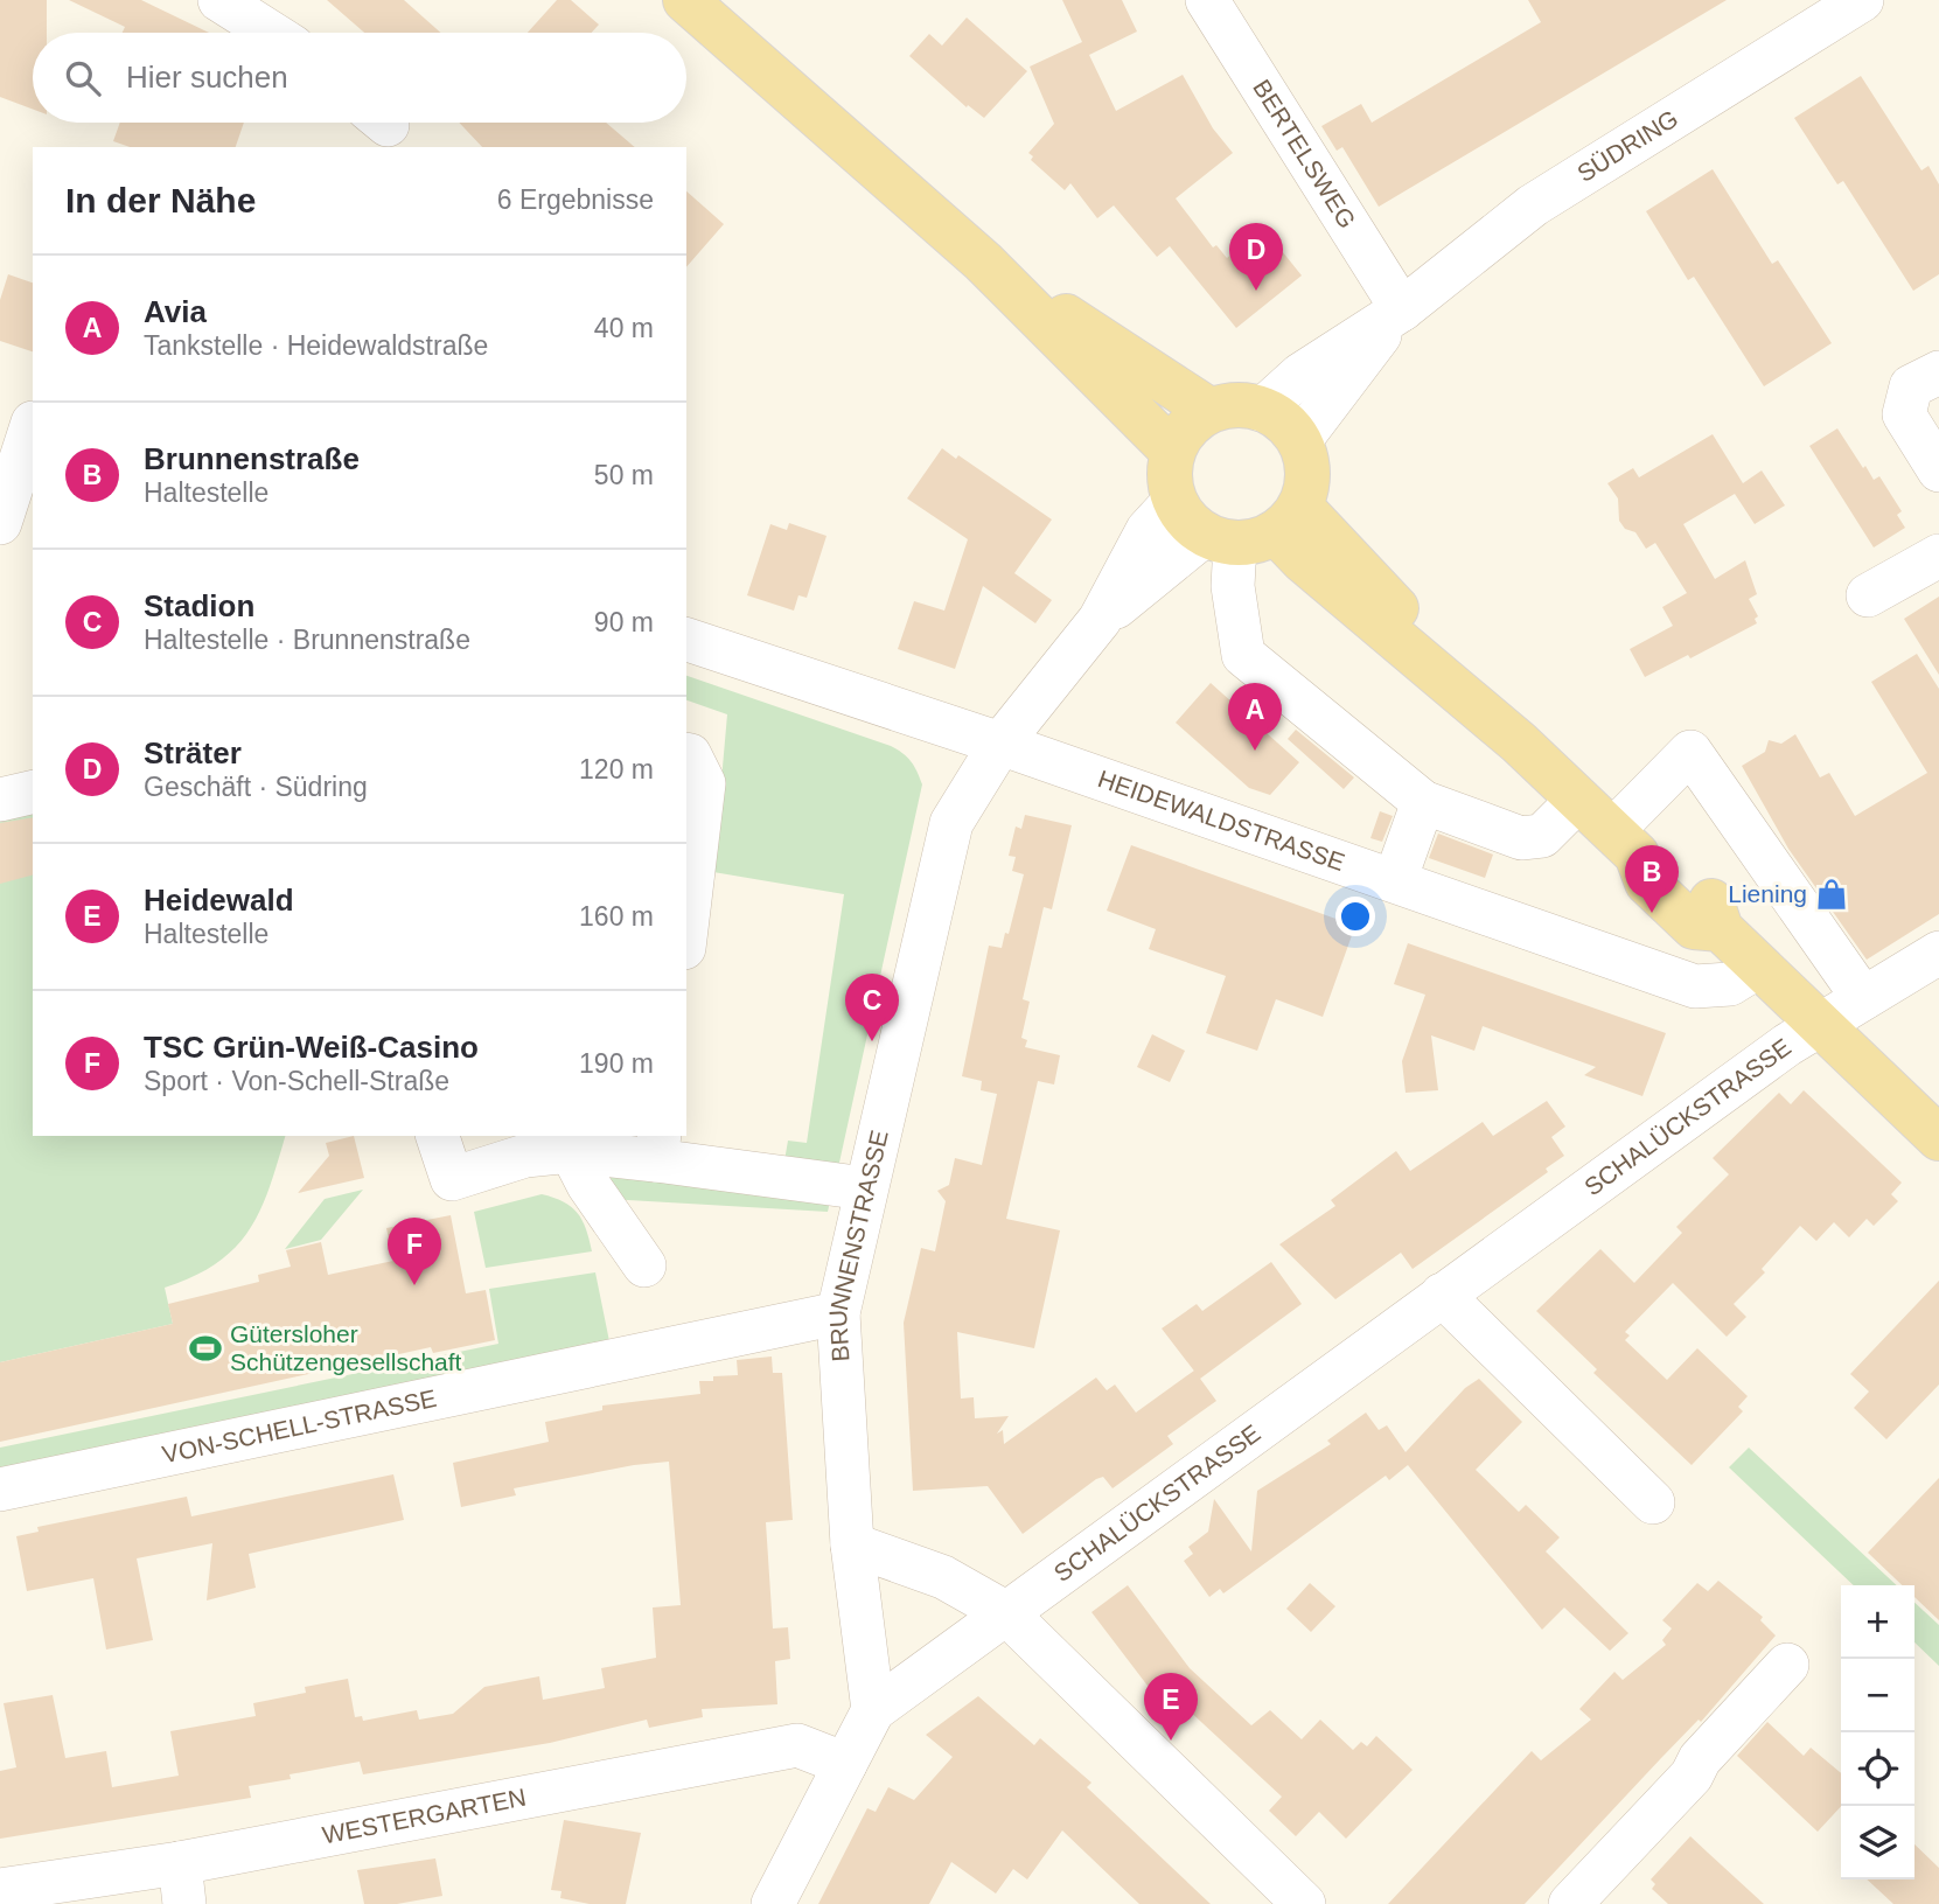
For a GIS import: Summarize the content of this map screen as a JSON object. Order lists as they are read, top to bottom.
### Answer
{
  "streets": {
    "street": [
      "SÜDRING",
      "BERTELSWEG",
      "HEIDEWALDSTRASSE",
      "SCHALÜCKSTRASSE",
      "BRUNNENSTRASSE",
      "VON-SCHELL-STRASSE",
      "WESTERGARTEN"
    ]
  },
  "crossings": [
    ["SÜDRING", "BERTELSWEG"],
    ["SÜDRING", "BRUNNENSTRASSE"],
    ["HEIDEWALDSTRASSE", "BRUNNENSTRASSE"],
    ["SCHALÜCKSTRASSE", "BRUNNENSTRASSE"],
    ["BRUNNENSTRASSE", "VON-SCHELL-STRASSE"]
  ],
  "places": {
    "shop": ["Liening"],
    "sports": ["Gütersloher Schützengesellschaft"]
  },
  "page": {
    "search": "Hier suchen",
    "heading": ["In der Nähe", "6 Ergebnisse"],
    "pins": [
      "D",
      "A",
      "B",
      "C",
      "F",
      "E"
    ],
    "list": [
      {
        "mark": "A",
        "name": "Avia",
        "note": "Tankstelle · Heidewaldstraße",
        "value": "40 m"
      },
      {
        "mark": "B",
        "name": "Brunnenstraße",
        "note": "Haltestelle",
        "value": "50 m"
      },
      {
        "mark": "C",
        "name": "Stadion",
        "note": "Haltestelle · Brunnenstraße",
        "value": "90 m"
      },
      {
        "mark": "D",
        "name": "Sträter",
        "note": "Geschäft · Südring",
        "value": "120 m"
      },
      {
        "mark": "E",
        "name": "Heidewald",
        "note": "Haltestelle",
        "value": "160 m"
      },
      {
        "mark": "F",
        "name": "TSC Grün-Weiß-Casino",
        "note": "Sport · Von-Schell-Straße",
        "value": "190 m"
      }
    ],
    "map_buttons": ["+", "−"]
  }
}
